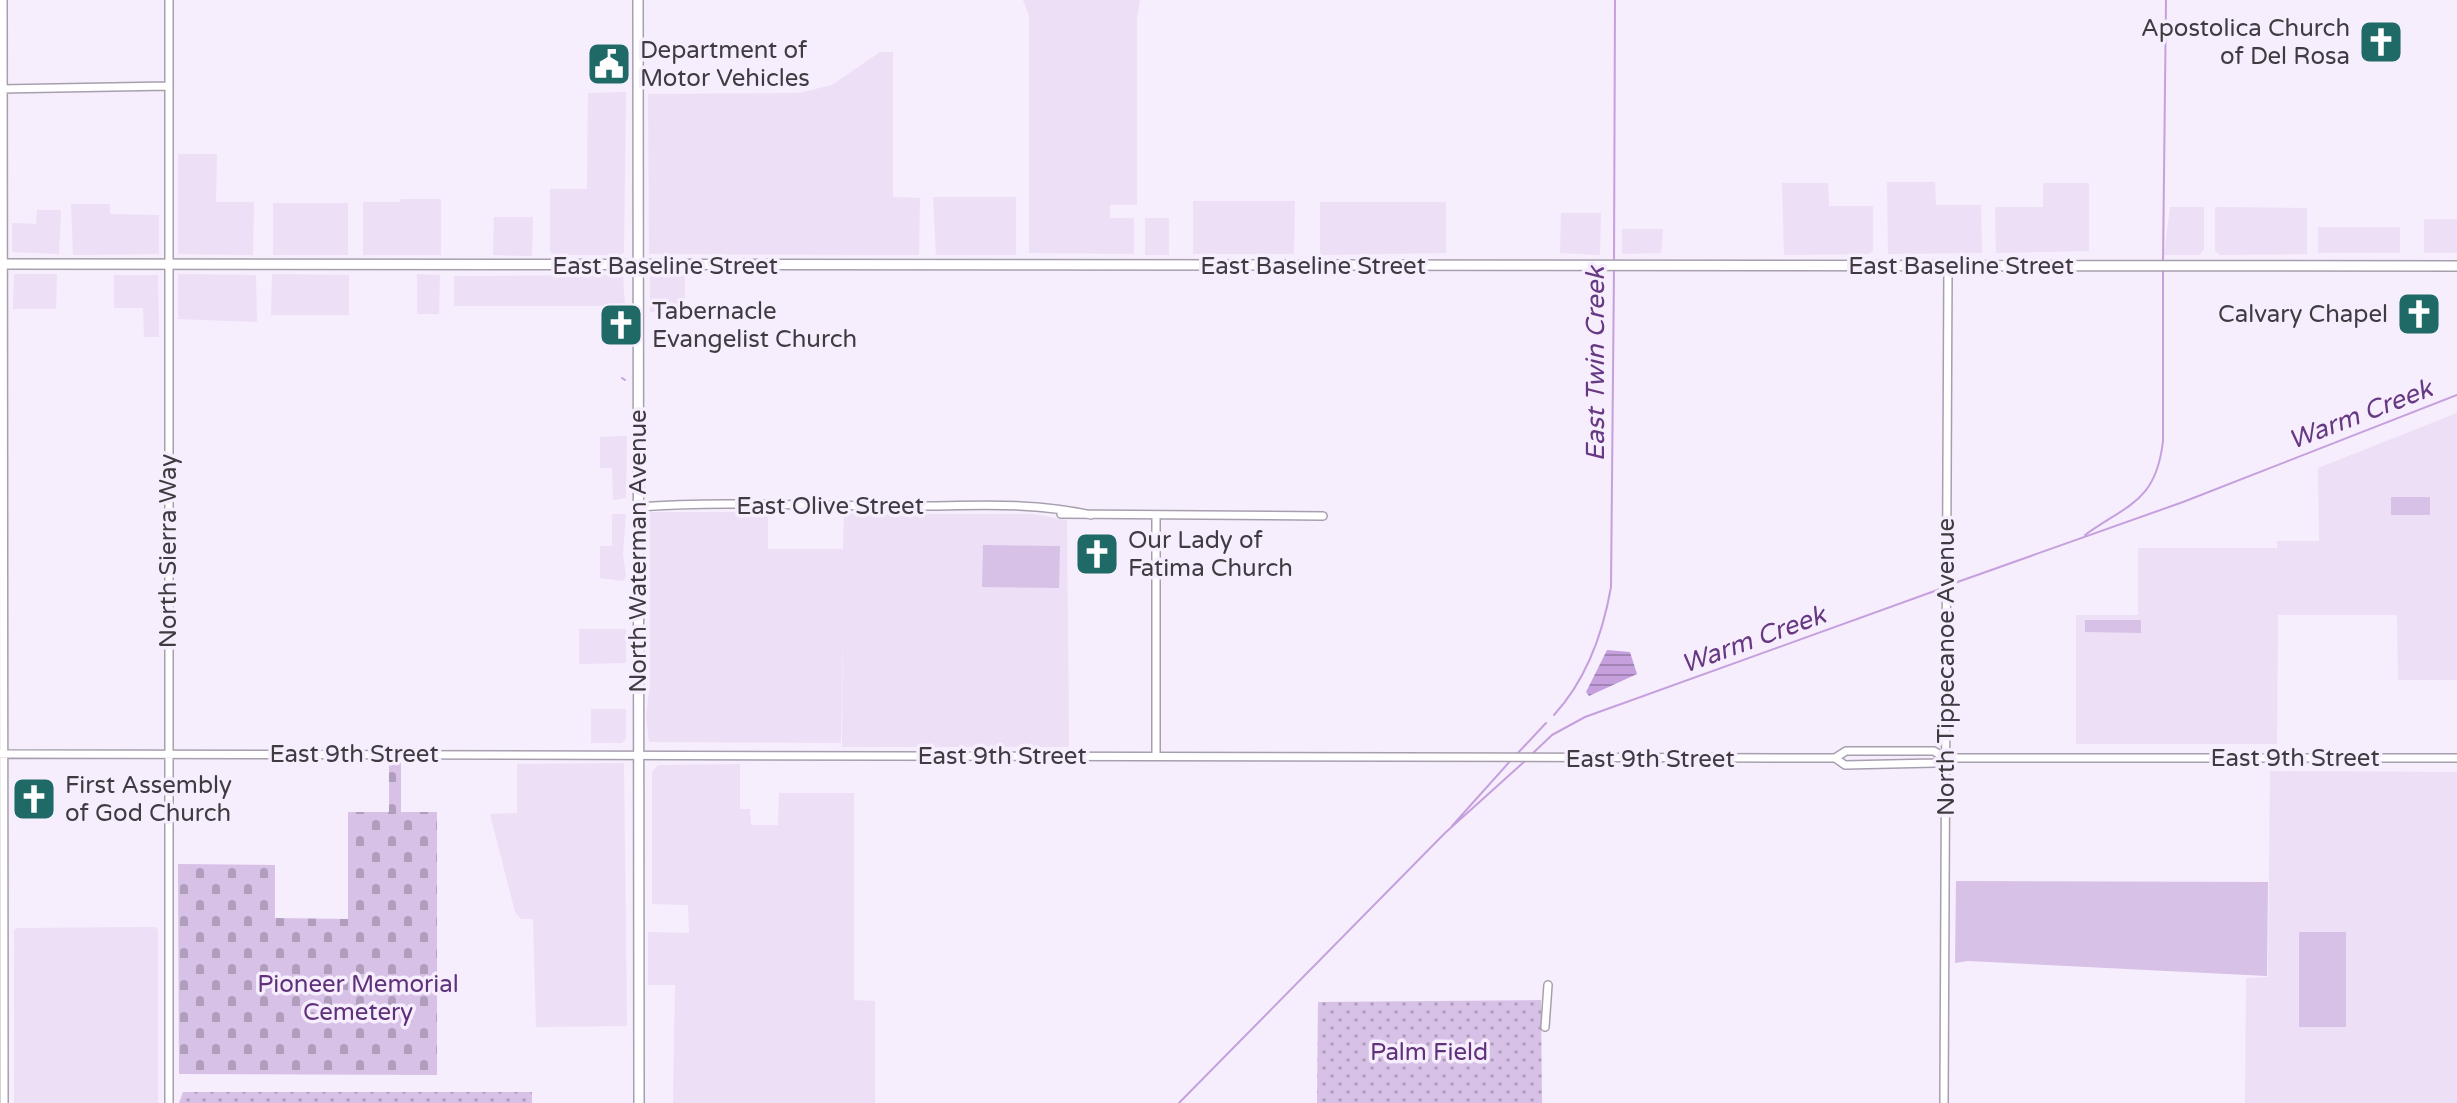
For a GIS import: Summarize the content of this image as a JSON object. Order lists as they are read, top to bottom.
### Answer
{
  "streets": {
    "main road": ["East Baseline Street", "North Waterman Avenue"],
    "street": [
      "East Olive Street",
      "North Sierra Way",
      "North Tippecanoe Avenue",
      "East 9th Street"
    ]
  },
  "crossings": [
    ["East Baseline Street", "North Sierra Way"],
    ["East Baseline Street", "North Waterman Avenue"],
    ["East Baseline Street", "North Tippecanoe Avenue"],
    ["East Olive Street", "North Waterman Avenue"],
    ["North Sierra Way", "East 9th Street"],
    ["North Waterman Avenue", "East 9th Street"],
    ["North Tippecanoe Avenue", "East 9th Street"]
  ],
  "water": ["East Twin Creek", "Warm Creek"],
  "parks": ["Pioneer Memorial Cemetery", "Palm Field"],
  "places": {
    "church": [
      "Apostolica Church of Del Rosa",
      "Calvary Chapel",
      "Tabernacle Evangelist Church",
      "Our Lady of Fatima Church",
      "First Assembly of God Church"
    ],
    "public building": ["Department of Motor Vehicles"]
  }
}
